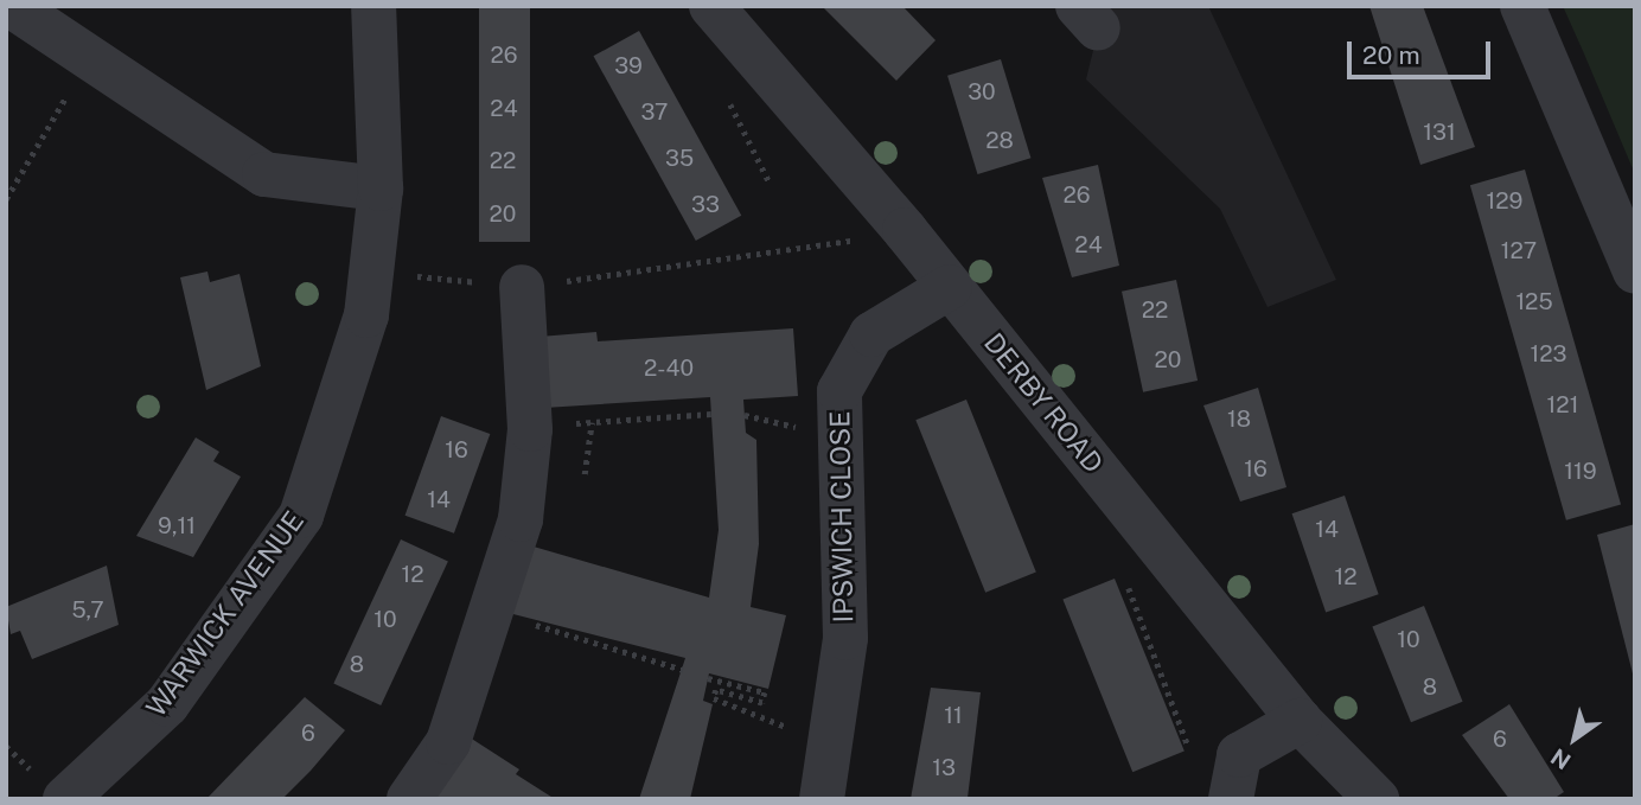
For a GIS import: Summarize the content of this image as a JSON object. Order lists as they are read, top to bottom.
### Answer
{
  "streets": {
    "street": ["DERBY ROAD", "IPSWICH CLOSE", "WARWICK AVENUE"]
  },
  "crossings": [
    ["DERBY ROAD", "IPSWICH CLOSE"]
  ],
  "house_numbers": [
    "26",
    "39",
    "30",
    "24",
    "37",
    "131",
    "28",
    "35",
    "22",
    "26",
    "129",
    "33",
    "20",
    "24",
    "127",
    "125",
    "22",
    "123",
    "20",
    "2-40",
    "121",
    "18",
    "16",
    "16",
    "119",
    "14",
    "9,11",
    "14",
    "12",
    "12",
    "5,7",
    "10",
    "10",
    "8",
    "8",
    "11",
    "6",
    "6",
    "13"
  ],
  "scale_bar": "20 m",
  "north": "bottom left"
}
